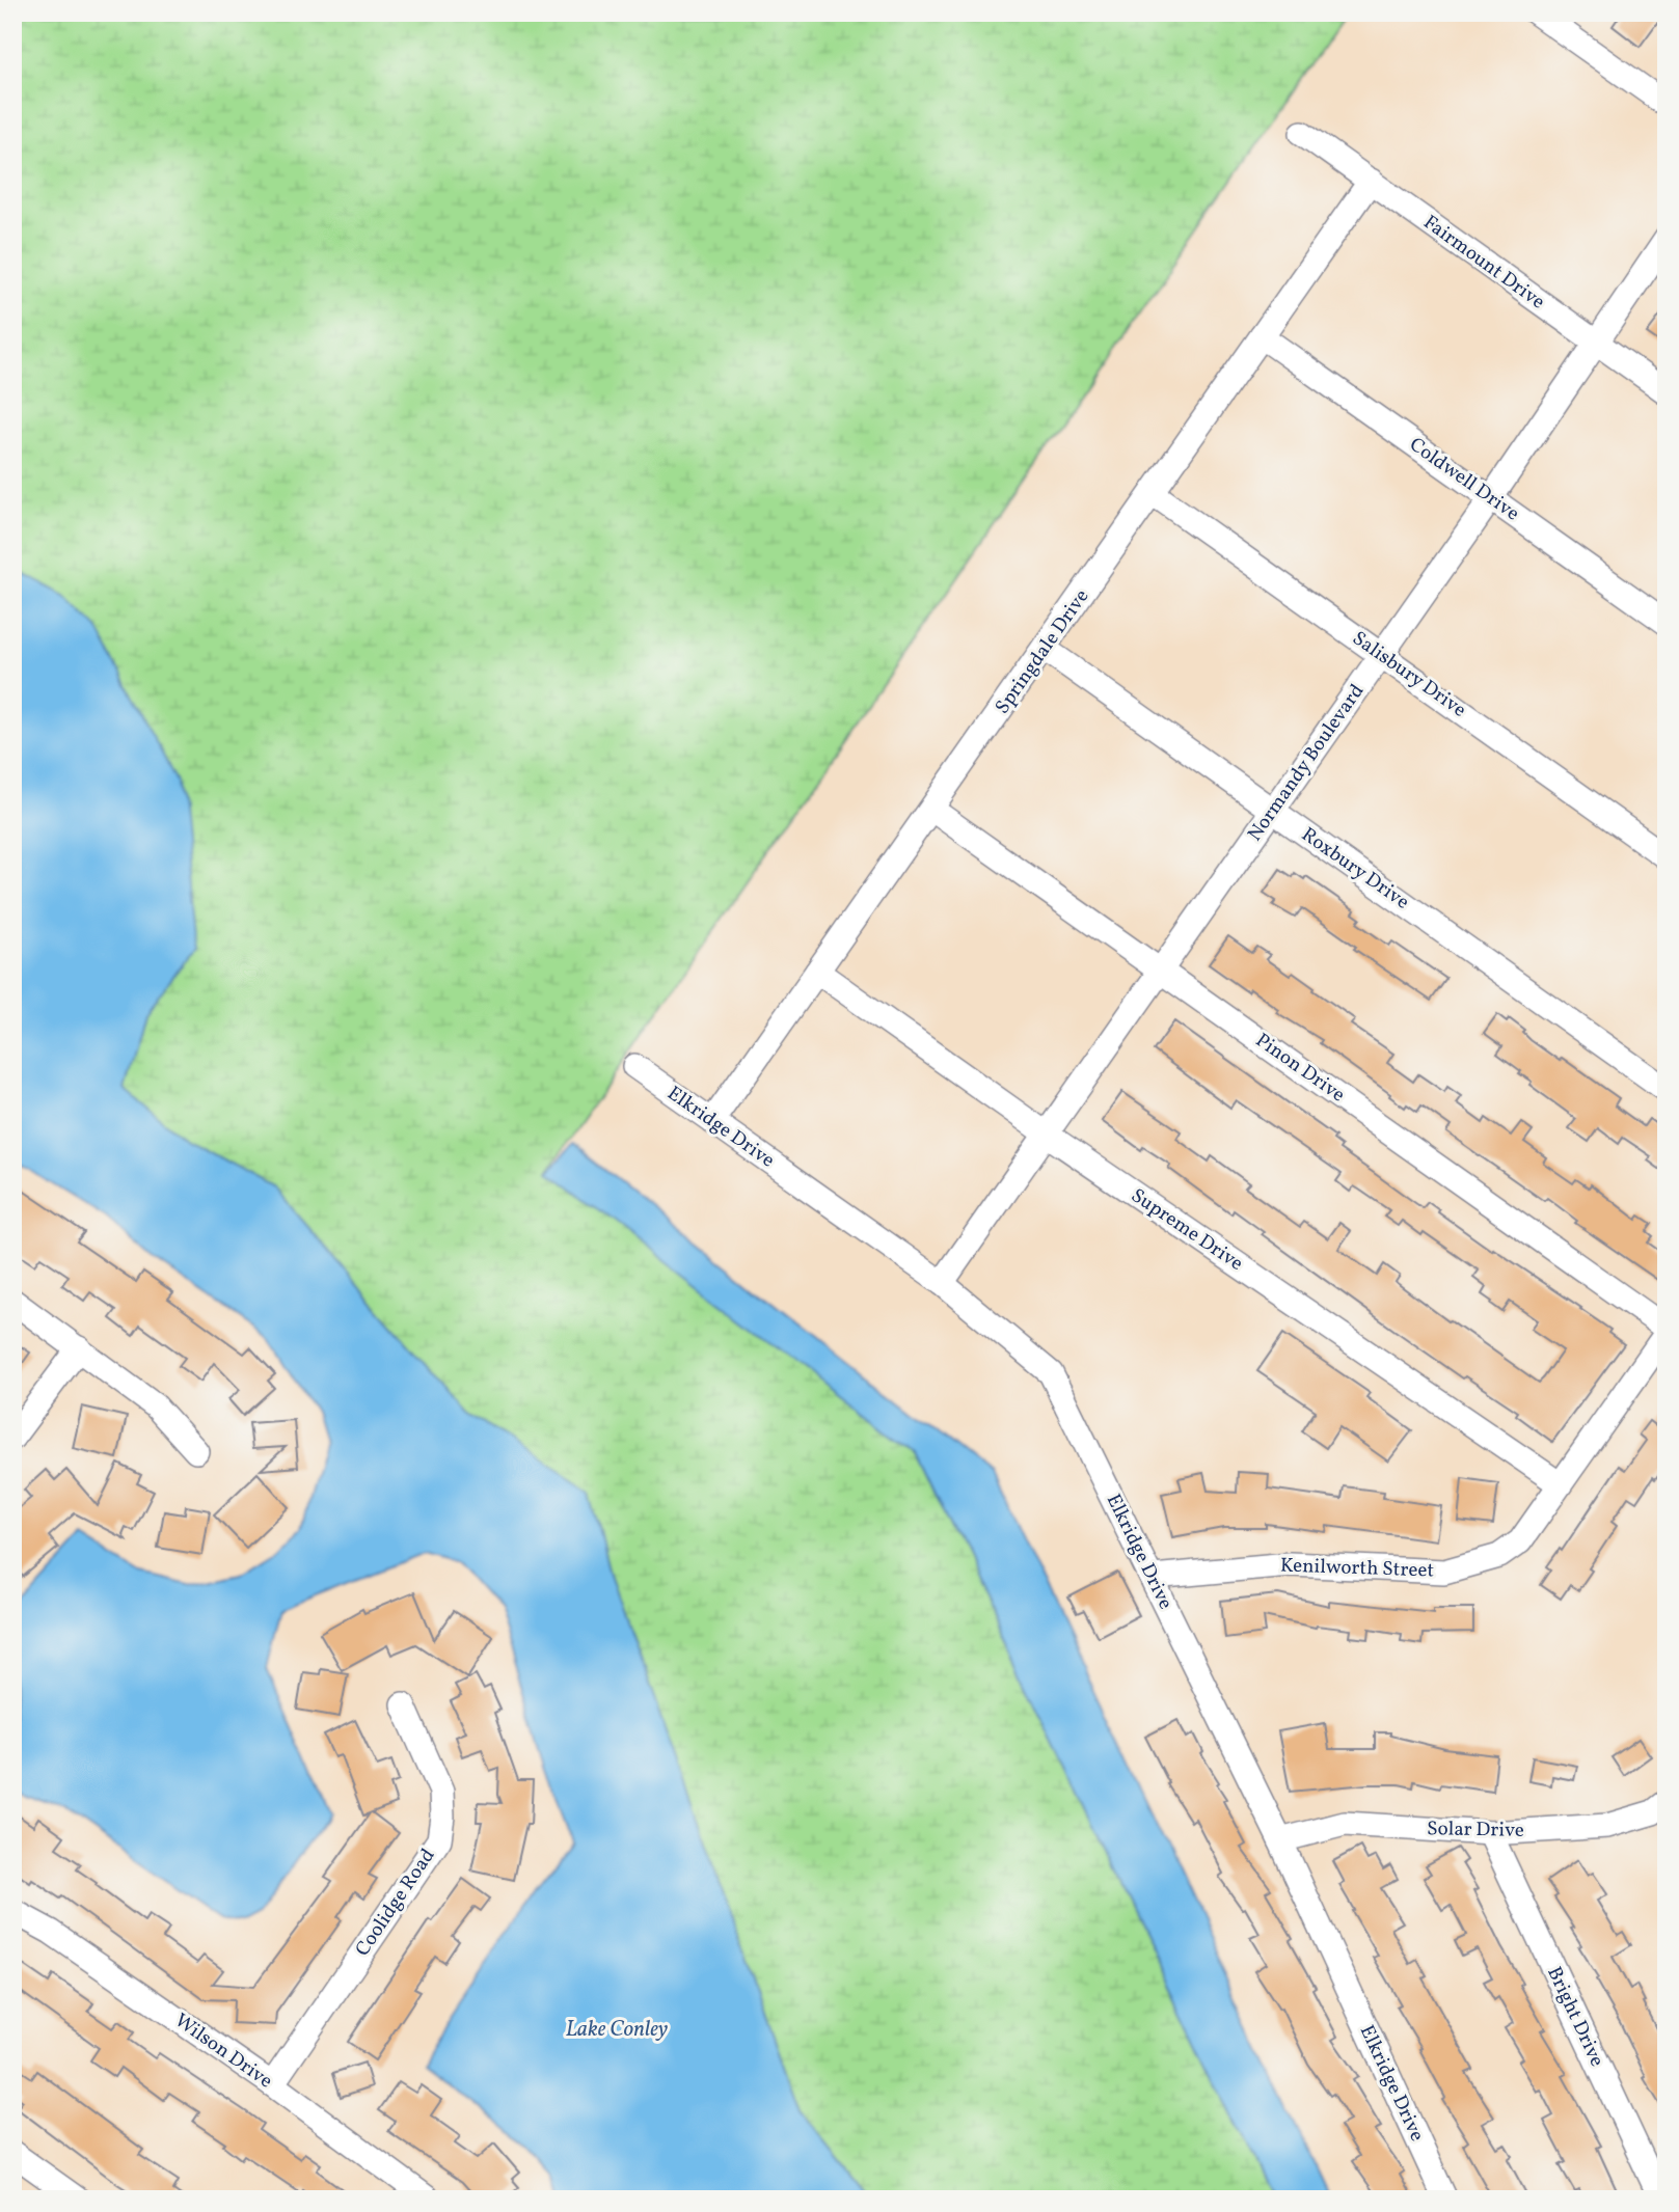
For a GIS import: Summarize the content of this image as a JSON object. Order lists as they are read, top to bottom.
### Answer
{
  "streets": {
    "street": [
      "Fairmount Drive",
      "Coldwell Drive",
      "Springdale Drive",
      "Salisbury Drive",
      "Normandy Boulevard",
      "Roxbury Drive",
      "Pinon Drive",
      "Elkridge Drive",
      "Supreme Drive",
      "Kenilworth Street",
      "Solar Drive",
      "Coolidge Road",
      "Bright Drive",
      "Wilson Drive"
    ]
  },
  "crossings": [
    ["Fairmount Drive", "Springdale Drive"],
    ["Fairmount Drive", "Normandy Boulevard"],
    ["Coldwell Drive", "Springdale Drive"],
    ["Coldwell Drive", "Normandy Boulevard"],
    ["Springdale Drive", "Salisbury Drive"],
    ["Springdale Drive", "Roxbury Drive"],
    ["Springdale Drive", "Pinon Drive"],
    ["Springdale Drive", "Elkridge Drive"],
    ["Springdale Drive", "Supreme Drive"],
    ["Salisbury Drive", "Normandy Boulevard"],
    ["Normandy Boulevard", "Roxbury Drive"],
    ["Normandy Boulevard", "Pinon Drive"],
    ["Normandy Boulevard", "Elkridge Drive"],
    ["Normandy Boulevard", "Supreme Drive"],
    ["Pinon Drive", "Kenilworth Street"],
    ["Elkridge Drive", "Kenilworth Street"],
    ["Elkridge Drive", "Solar Drive"],
    ["Supreme Drive", "Kenilworth Street"],
    ["Solar Drive", "Bright Drive"],
    ["Coolidge Road", "Wilson Drive"]
  ],
  "water": ["Lake Conley"]
}
